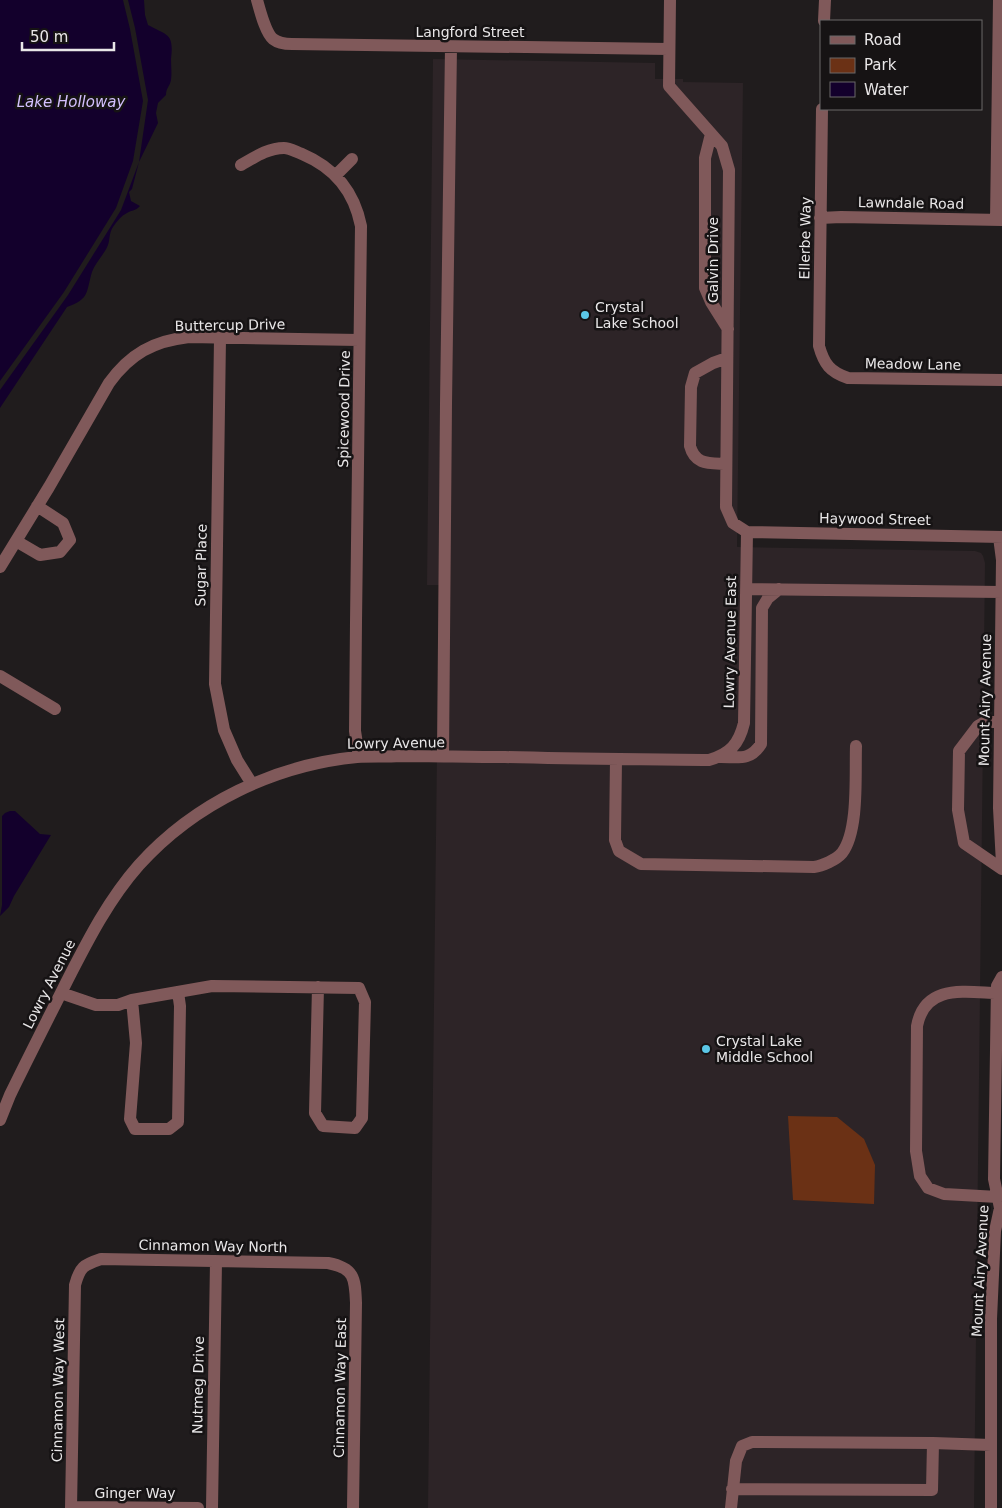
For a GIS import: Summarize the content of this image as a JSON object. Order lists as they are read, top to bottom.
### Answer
{
  "streets": {
    "street": [
      "Langford Street",
      "Lawndale Road",
      "Ellerbe Way",
      "Galvin Drive",
      "Buttercup Drive",
      "Meadow Lane",
      "Spicewood Drive",
      "Haywood Street",
      "Sugar Place",
      "Lowry Avenue East",
      "Mount Airy Avenue",
      "Lowry Avenue",
      "Cinnamon Way North",
      "Nutmeg Drive",
      "Cinnamon Way East",
      "Cinnamon Way West",
      "Ginger Way"
    ]
  },
  "crossings": [
    ["Langford Street", "Galvin Drive"],
    ["Lawndale Road", "Ellerbe Way"],
    ["Ellerbe Way", "Meadow Lane"],
    ["Galvin Drive", "Haywood Street"],
    ["Galvin Drive", "Lowry Avenue East"],
    ["Buttercup Drive", "Spicewood Drive"],
    ["Buttercup Drive", "Sugar Place"],
    ["Spicewood Drive", "Lowry Avenue"],
    ["Haywood Street", "Lowry Avenue East"],
    ["Haywood Street", "Mount Airy Avenue"],
    ["Sugar Place", "Lowry Avenue"],
    ["Lowry Avenue East", "Lowry Avenue"],
    ["Cinnamon Way North", "Nutmeg Drive"],
    ["Cinnamon Way North", "Cinnamon Way East"],
    ["Cinnamon Way North", "Cinnamon Way West"],
    ["Cinnamon Way West", "Ginger Way"]
  ],
  "water": ["Lake Holloway"],
  "places": ["Crystal Lake School", "Crystal Lake Middle School"],
  "legend": ["Road", "Park", "Water"],
  "scale_bar": "50 m"
}
